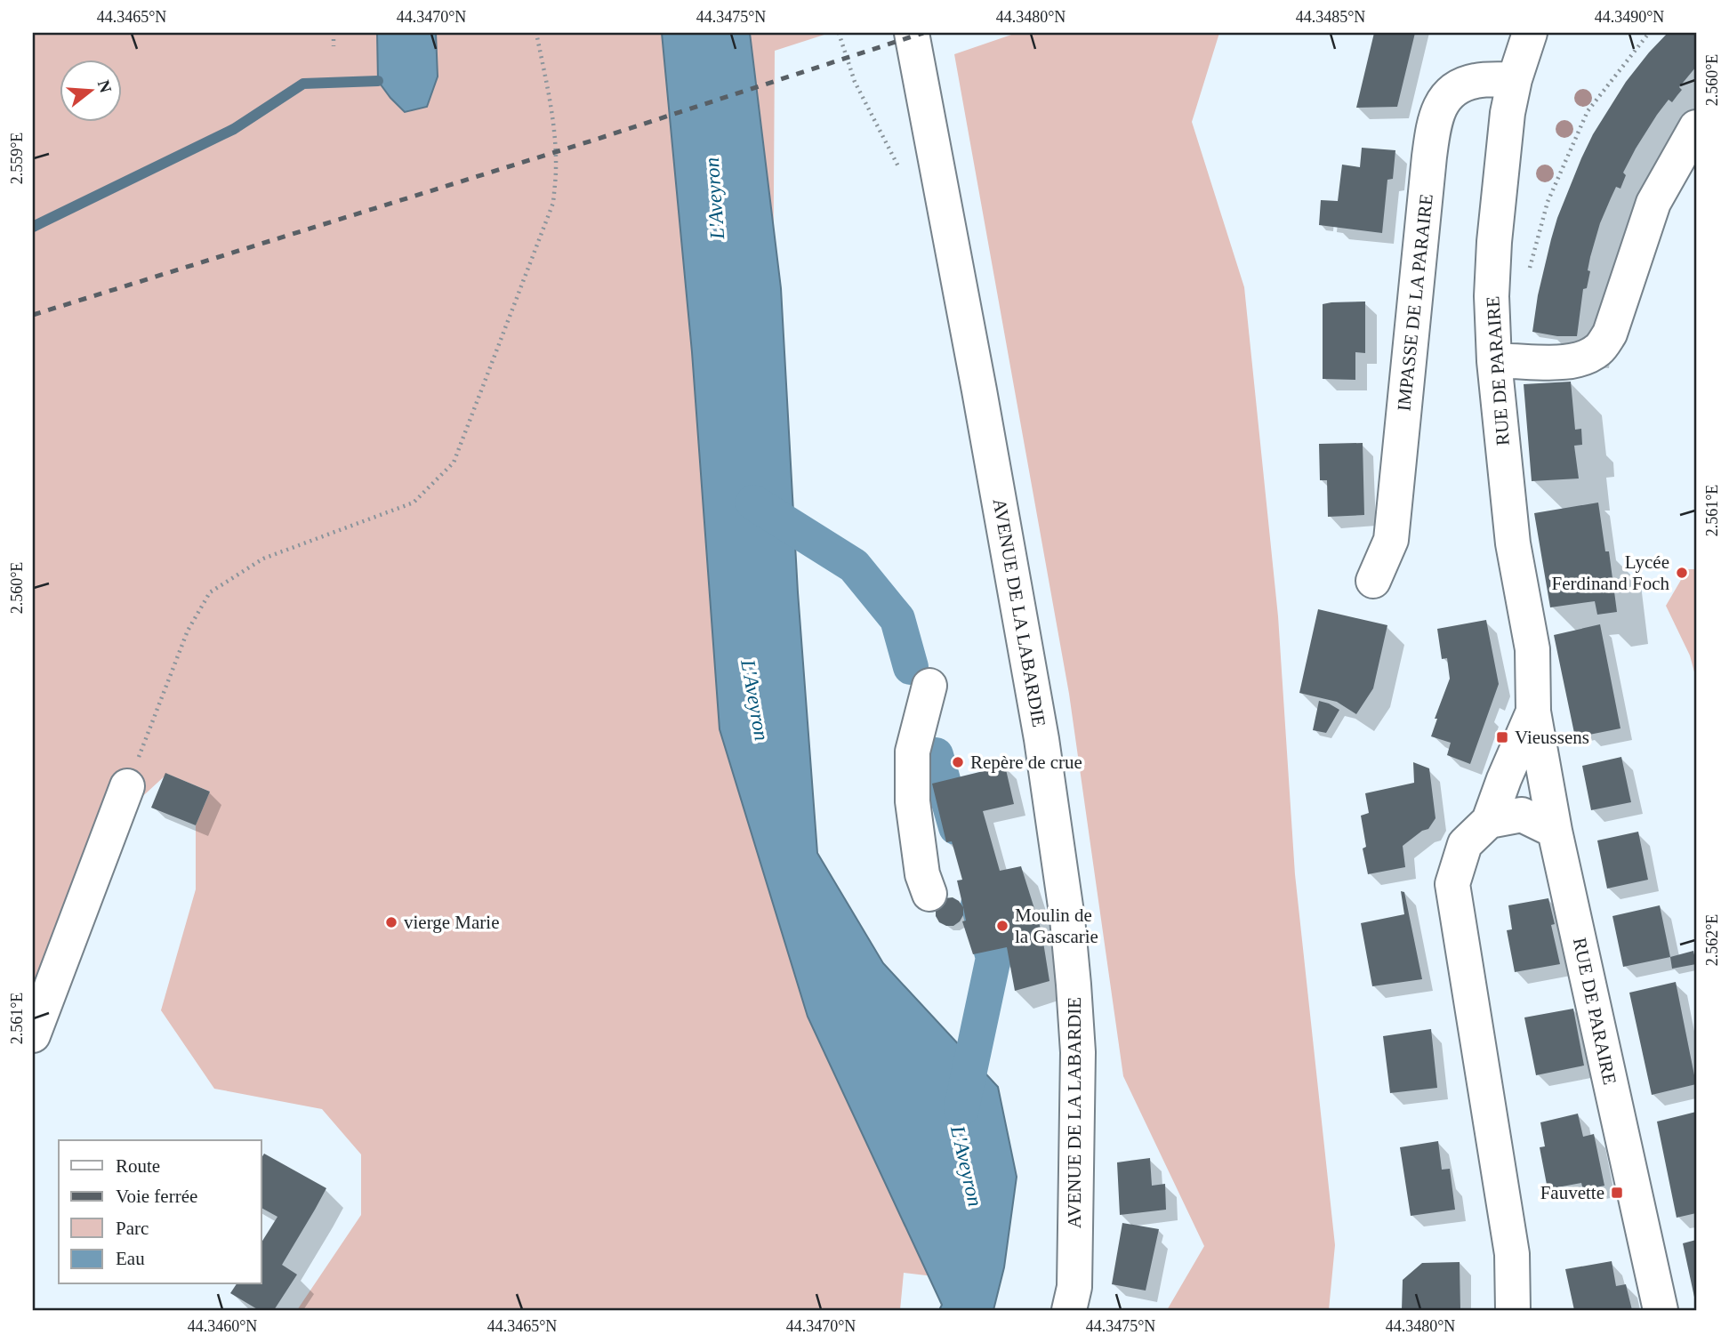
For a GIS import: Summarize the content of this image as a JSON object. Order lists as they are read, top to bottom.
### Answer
{
  "streets": {
    "street": ["IMPASSE DE LA PARAIRE", "RUE DE PARAIRE", "AVENUE DE LA LABARDIE"]
  },
  "crossings": [
    ["IMPASSE DE LA PARAIRE", "RUE DE PARAIRE"]
  ],
  "water": ["L'Aveyron"],
  "places": {
    "other": [
      "Lycée Ferdinand Foch",
      "Repère de crue",
      "vierge Marie",
      "Moulin de la Gascarie"
    ],
    "transit": ["Vieussens", "Fauvette"]
  },
  "legend": [
    "Route",
    "Voie ferrée",
    "Parc",
    "Eau"
  ],
  "north": "right",
  "coordinates": [
    "44.3465°N",
    "44.3470°N",
    "44.3475°N",
    "44.3480°N",
    "44.3485°N",
    "44.3490°N",
    "2.560°E",
    "2.559°E",
    "2.561°E",
    "2.562°E",
    "44.3460°N"
  ]
}
